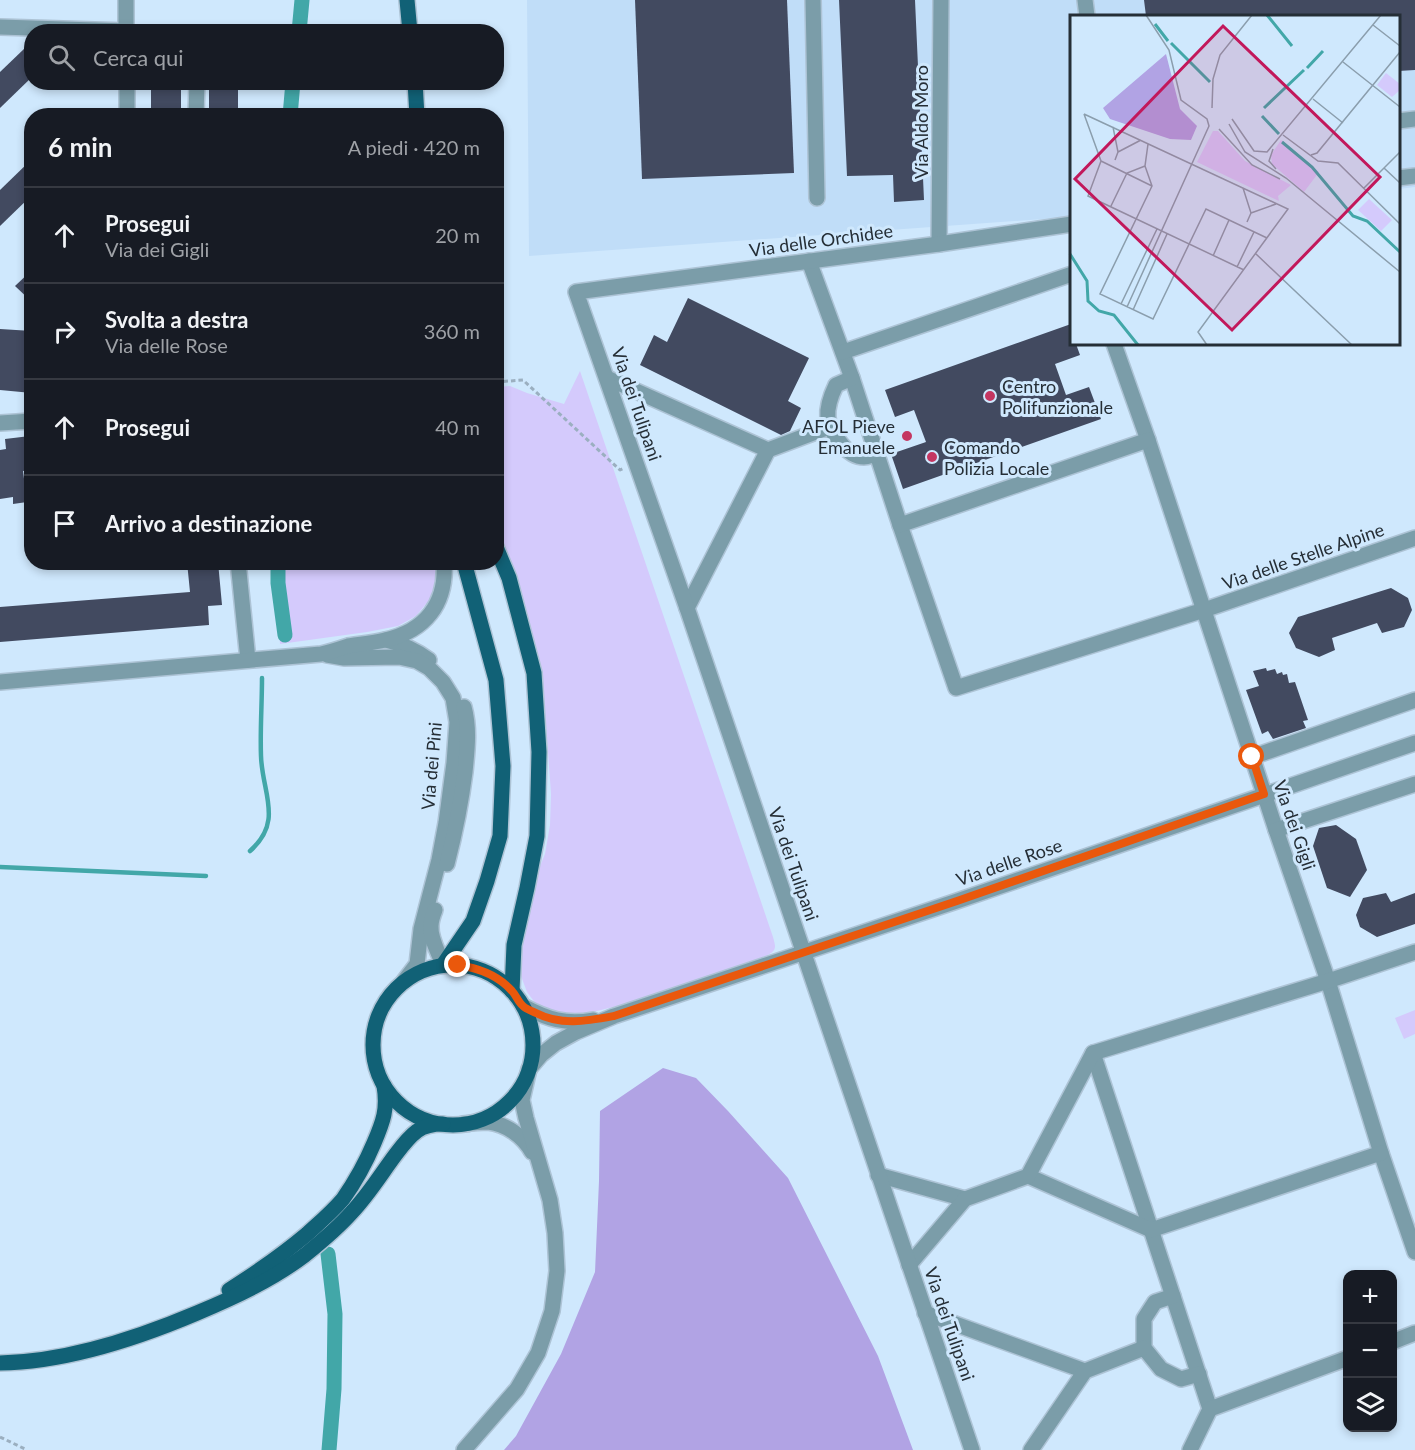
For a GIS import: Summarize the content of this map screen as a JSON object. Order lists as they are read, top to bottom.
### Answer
{
  "streets": {
    "street": [
      "Via Aldo Moro",
      "Via delle Orchidee",
      "Via dei Tulipani",
      "Via delle Stelle Alpine",
      "Via dei Pini",
      "Via dei Gigli",
      "Via delle Rose"
    ]
  },
  "crossings": [
    ["Via Aldo Moro", "Via delle Orchidee"],
    ["Via delle Orchidee", "Via dei Tulipani"],
    ["Via dei Tulipani", "Via delle Rose"],
    ["Via delle Stelle Alpine", "Via dei Gigli"],
    ["Via dei Pini", "Via delle Rose"],
    ["Via dei Gigli", "Via delle Rose"]
  ],
  "places": ["Centro Polifunzionale", "AFOL Pieve Emanuele", "Comando Polizia Locale"],
  "page": {
    "search": "Cerca qui",
    "heading": ["6 min", "A piedi · 420 m"],
    "list": [
      ["Prosegui", "Via dei Gigli", "20 m"],
      ["Svolta a destra", "Via delle Rose", "360 m"],
      ["Prosegui", "40 m"],
      "Arrivo a destinazione"
    ],
    "map_buttons": ["+", "−"]
  }
}
